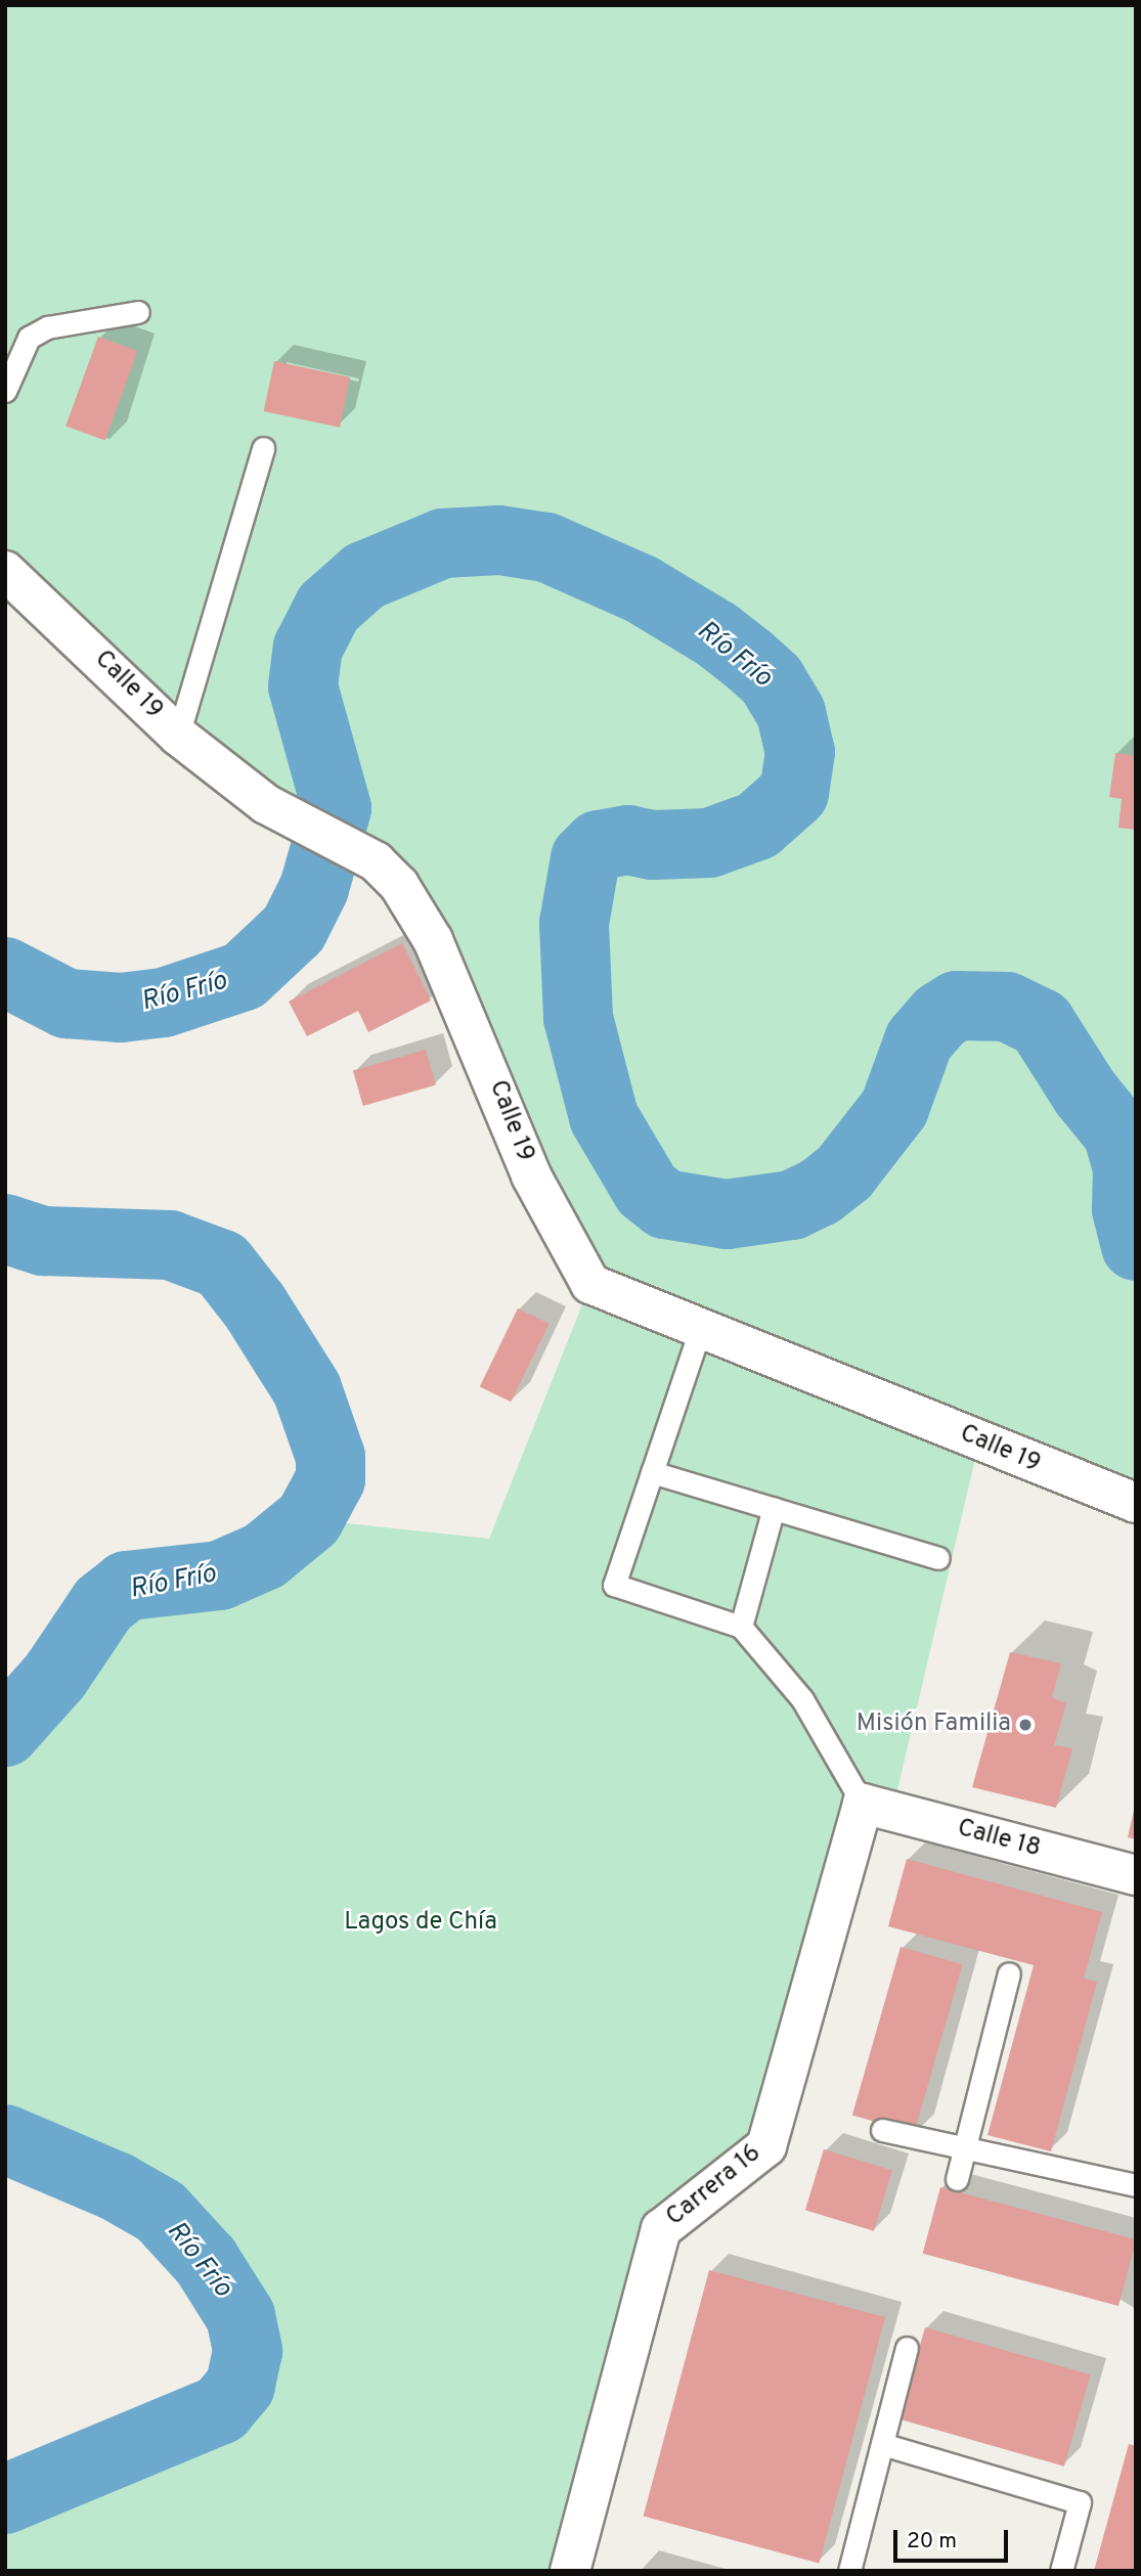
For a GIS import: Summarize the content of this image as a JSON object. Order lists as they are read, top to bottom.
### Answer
{
  "streets": {
    "street": ["Calle 19", "Calle 18", "Carrera 16"]
  },
  "crossings": [
    ["Calle 18", "Carrera 16"]
  ],
  "water": ["Río Frío"],
  "parks": ["Lagos de Chía"],
  "places": ["Misión Familia"],
  "scale_bar": "20 m"
}
